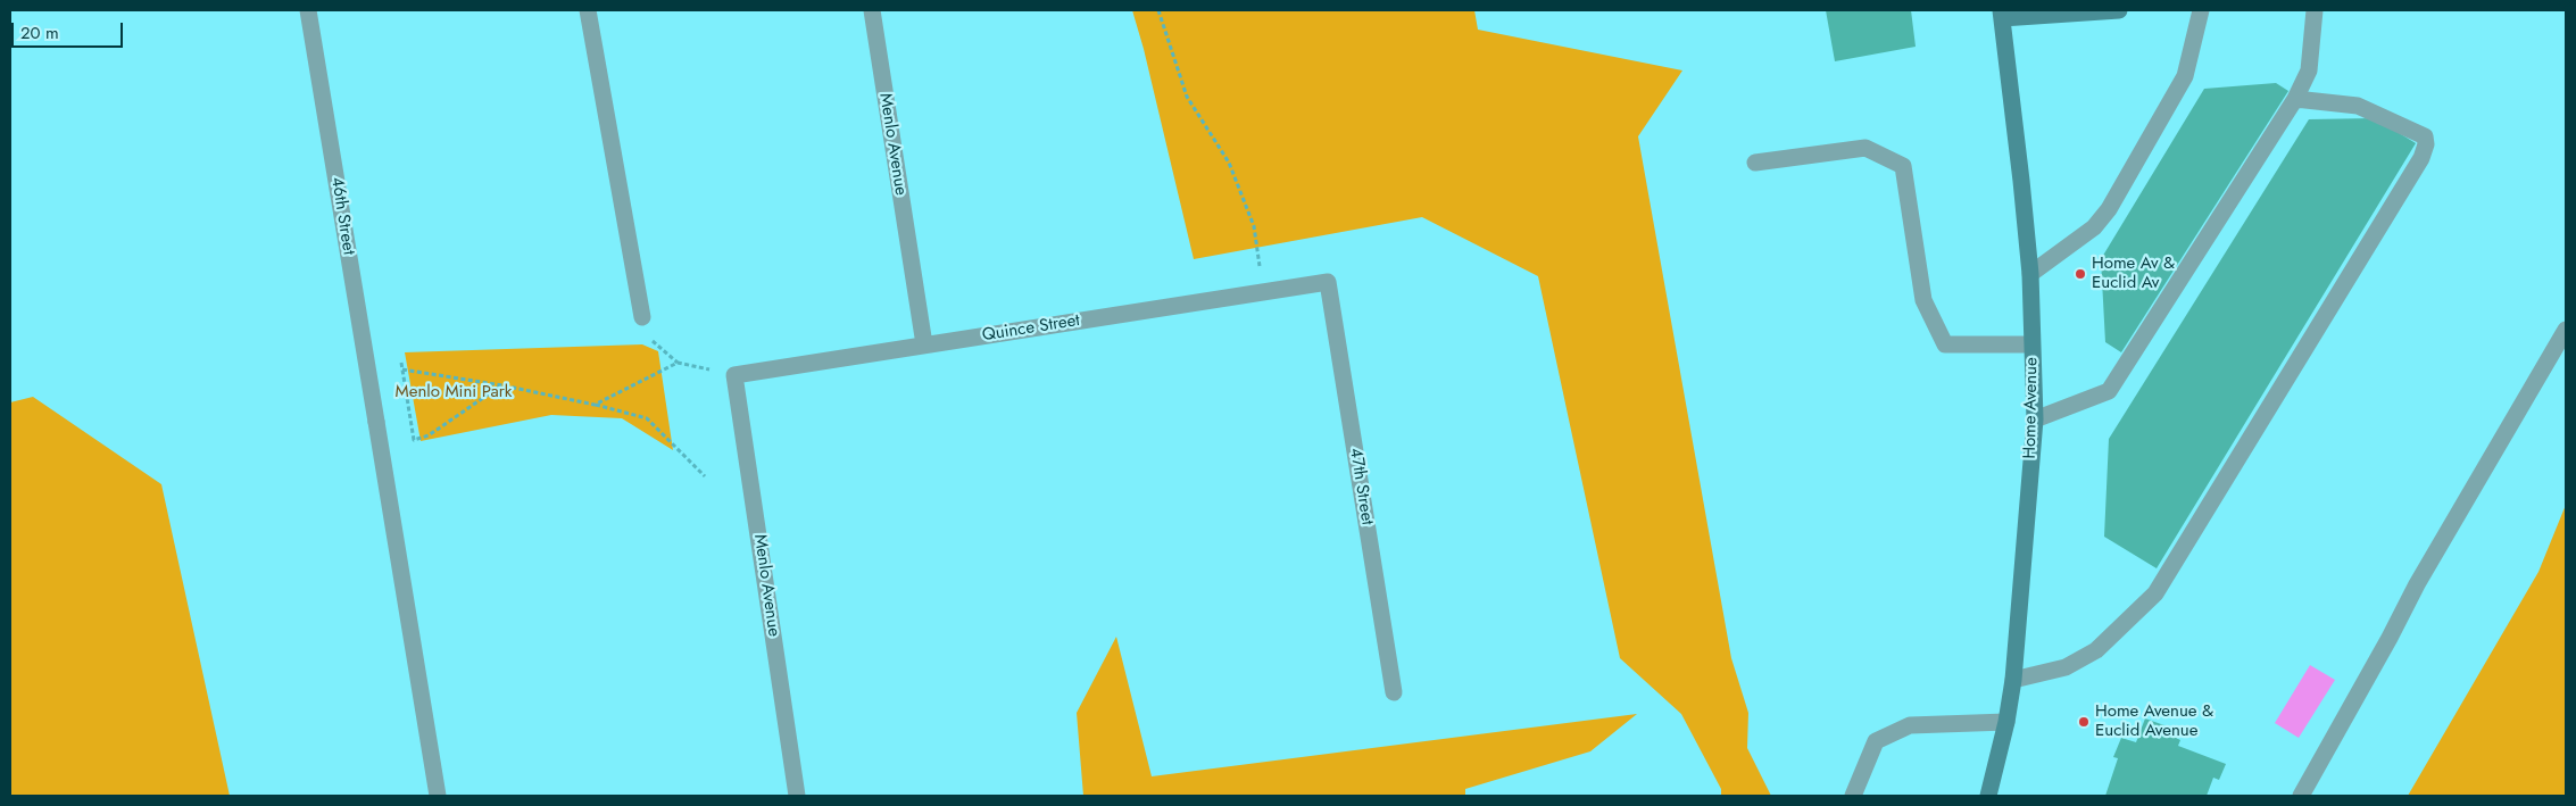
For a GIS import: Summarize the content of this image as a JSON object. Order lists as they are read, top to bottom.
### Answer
{
  "streets": {
    "main road": ["Home Avenue"],
    "street": [
      "Menlo Avenue",
      "46th Street",
      "Quince Street",
      "47th Street"
    ]
  },
  "crossings": [
    ["Menlo Avenue", "Quince Street"],
    ["Quince Street", "47th Street"]
  ],
  "parks": ["Menlo Mini Park"],
  "places": ["Home Av & Euclid Av", "Home Avenue & Euclid Avenue"],
  "scale_bar": "20 m"
}
